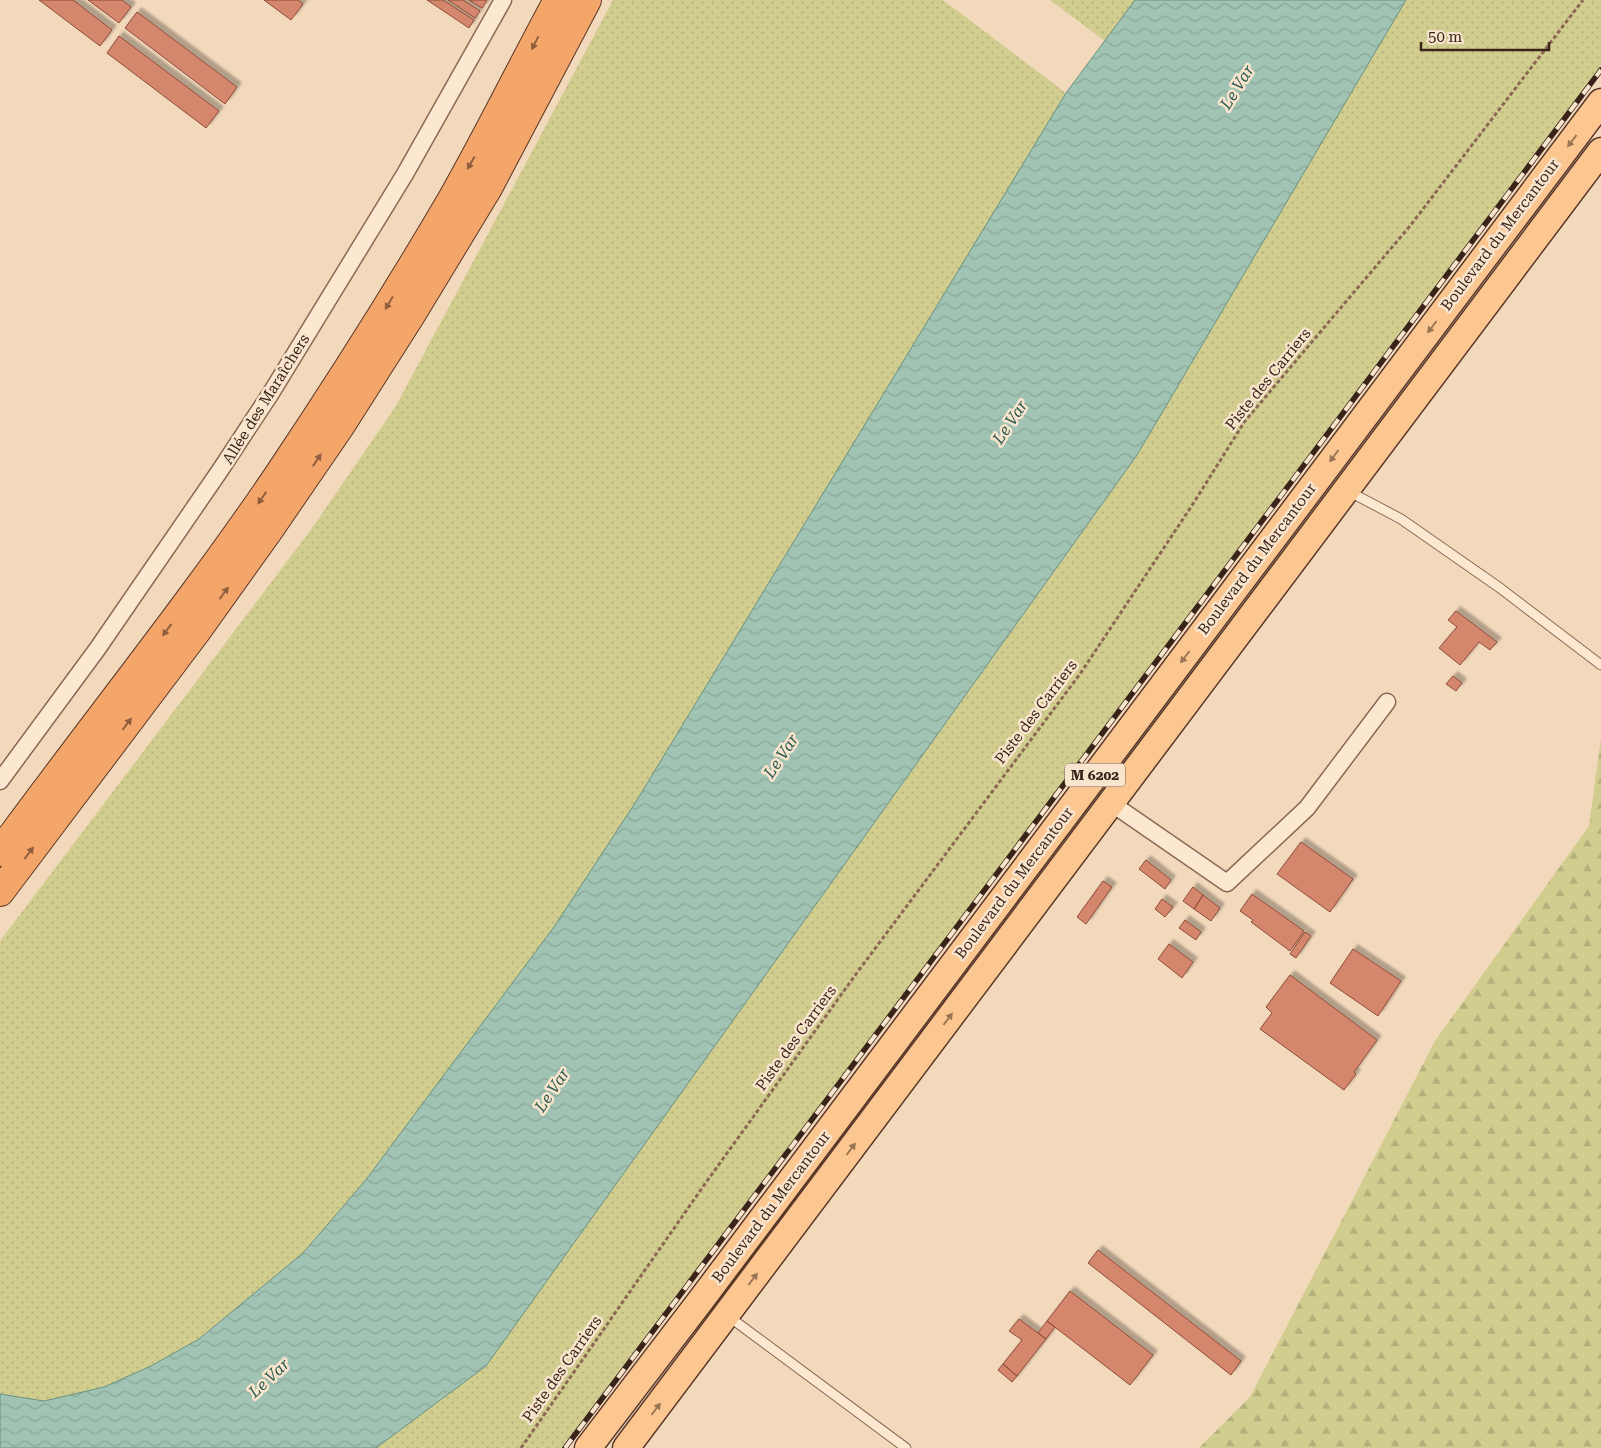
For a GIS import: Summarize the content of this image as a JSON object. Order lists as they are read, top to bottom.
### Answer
{
  "streets": {
    "main road": ["Boulevard du Mercantour", "M 6202"],
    "street": ["Allée des Maraîchers"],
    "path": ["Piste des Carriers"]
  },
  "water": ["Le Var"],
  "scale_bar": "50 m"
}
